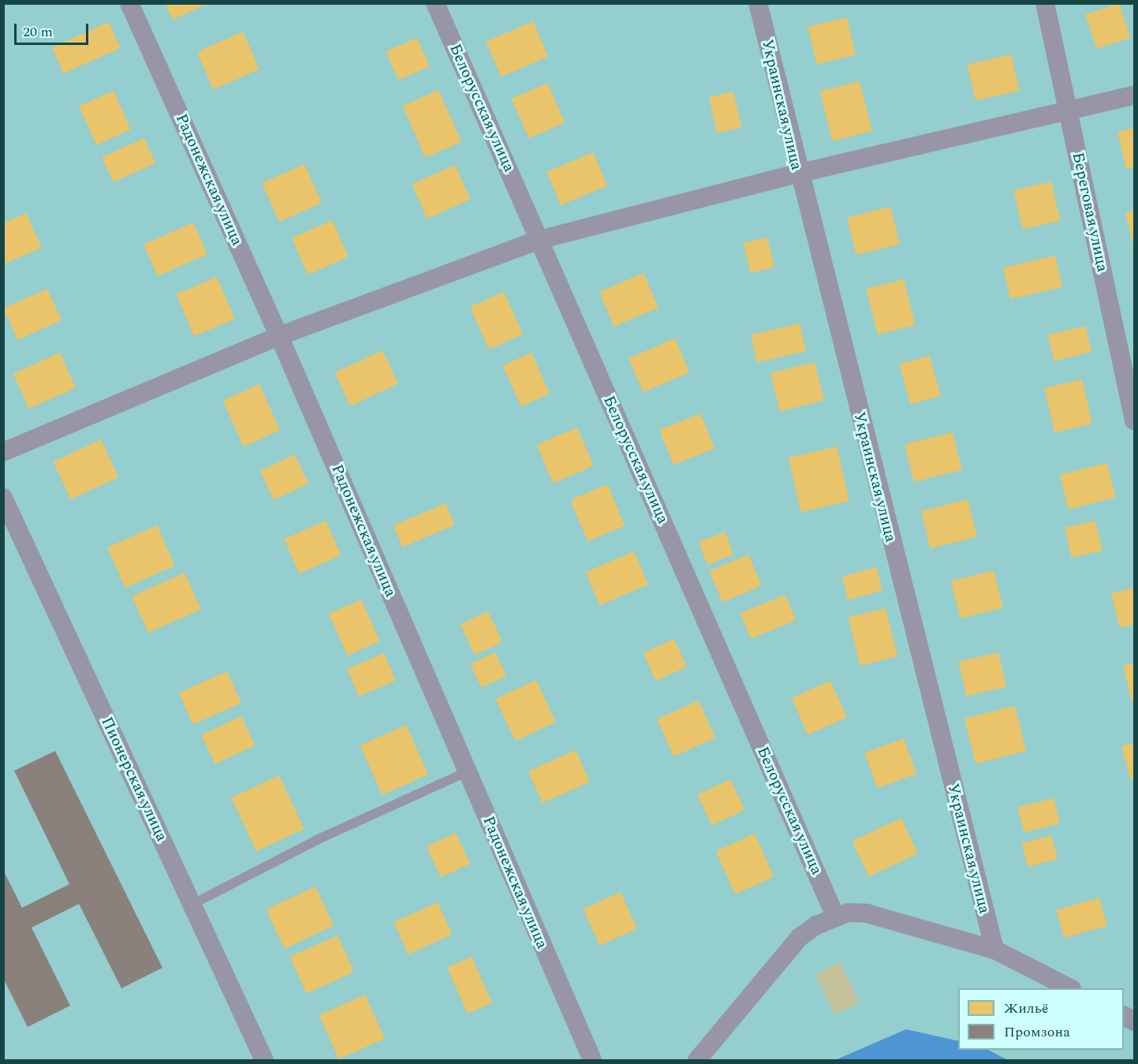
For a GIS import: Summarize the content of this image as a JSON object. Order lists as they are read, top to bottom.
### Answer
{
  "streets": {
    "street": [
      "Украинская улица",
      "Белорусская улица",
      "Радонежская улица",
      "Береговая улица",
      "Пионерская улица"
    ]
  },
  "legend": ["Жильё", "Промзона"],
  "scale_bar": "20 m"
}
